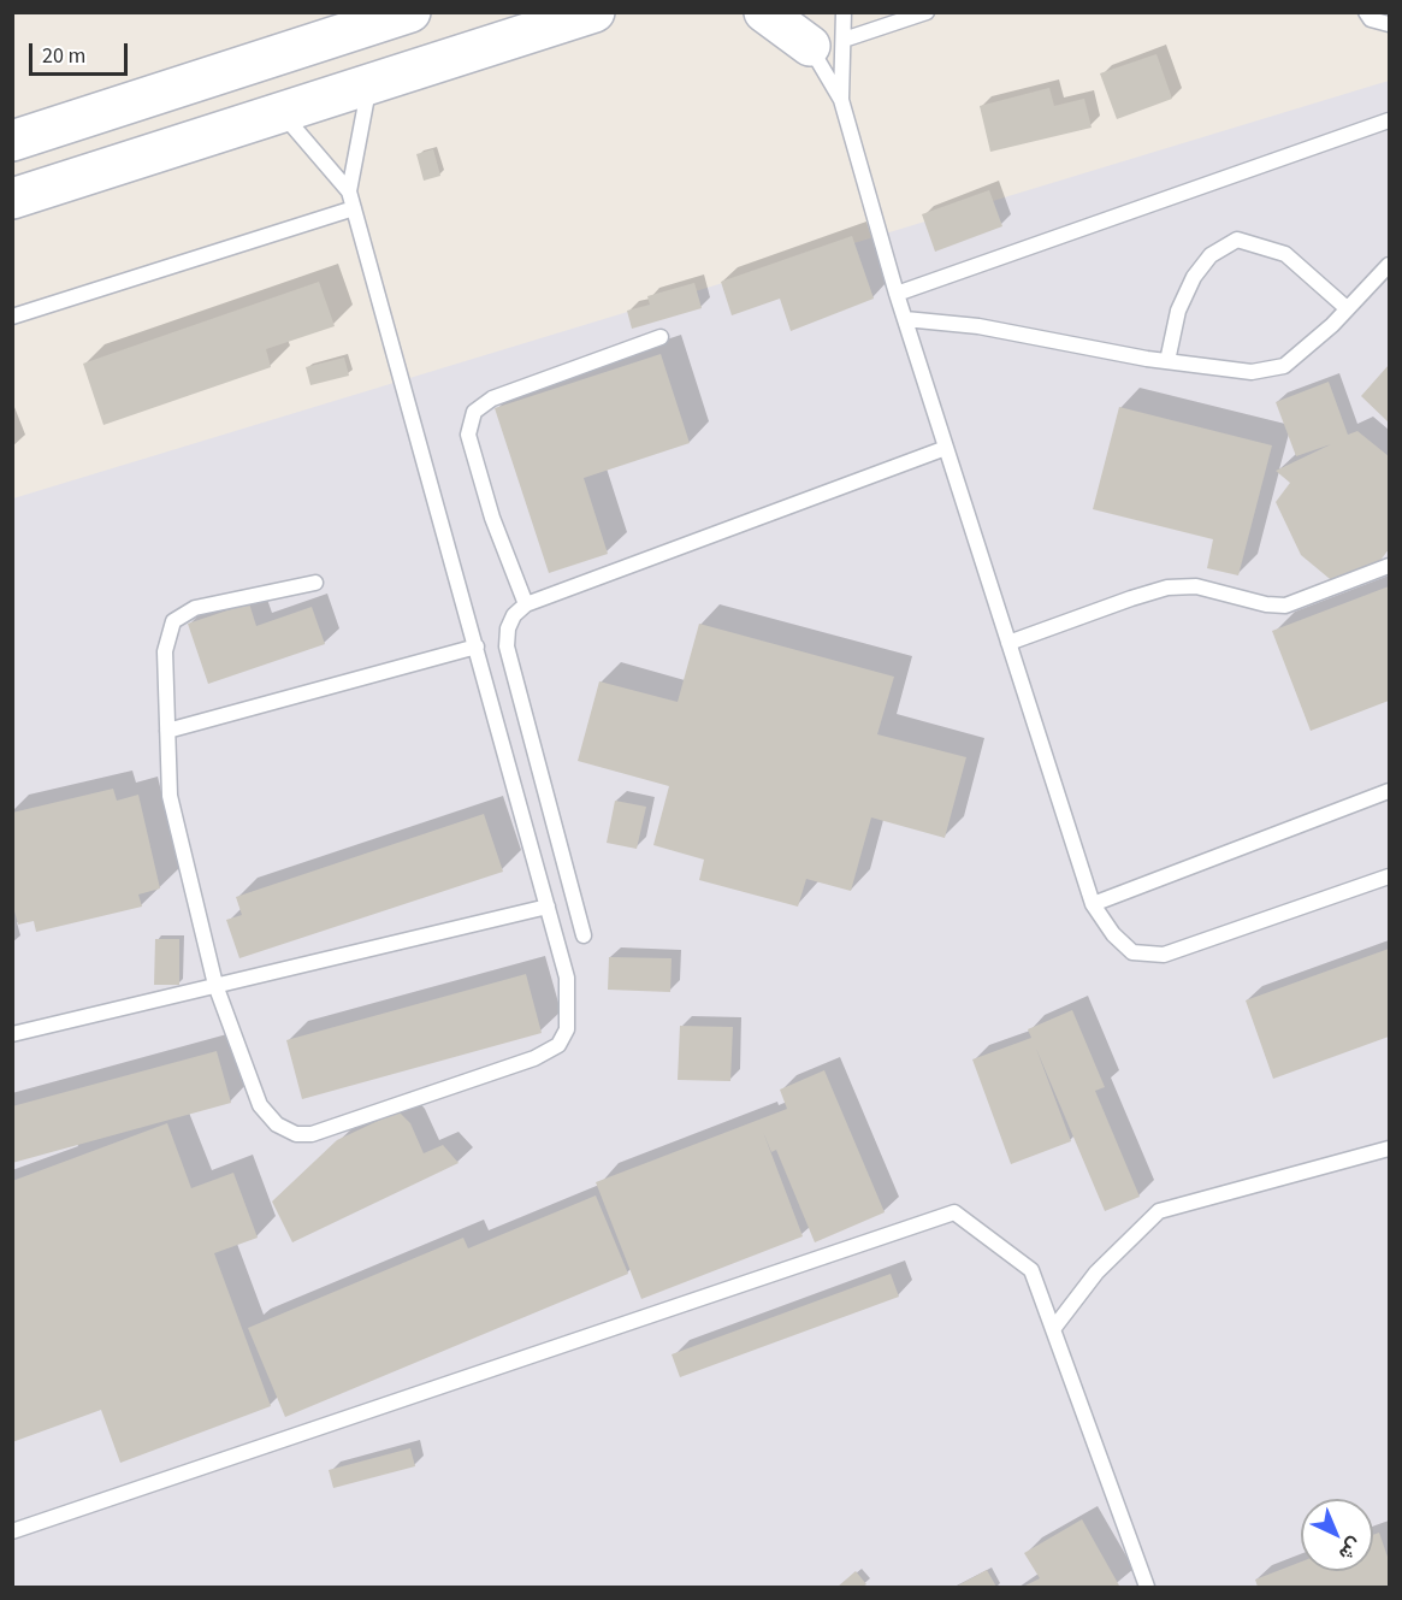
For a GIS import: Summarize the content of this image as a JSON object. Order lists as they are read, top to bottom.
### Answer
{
  "scale_bar": "20 m",
  "north": "bottom right"
}
